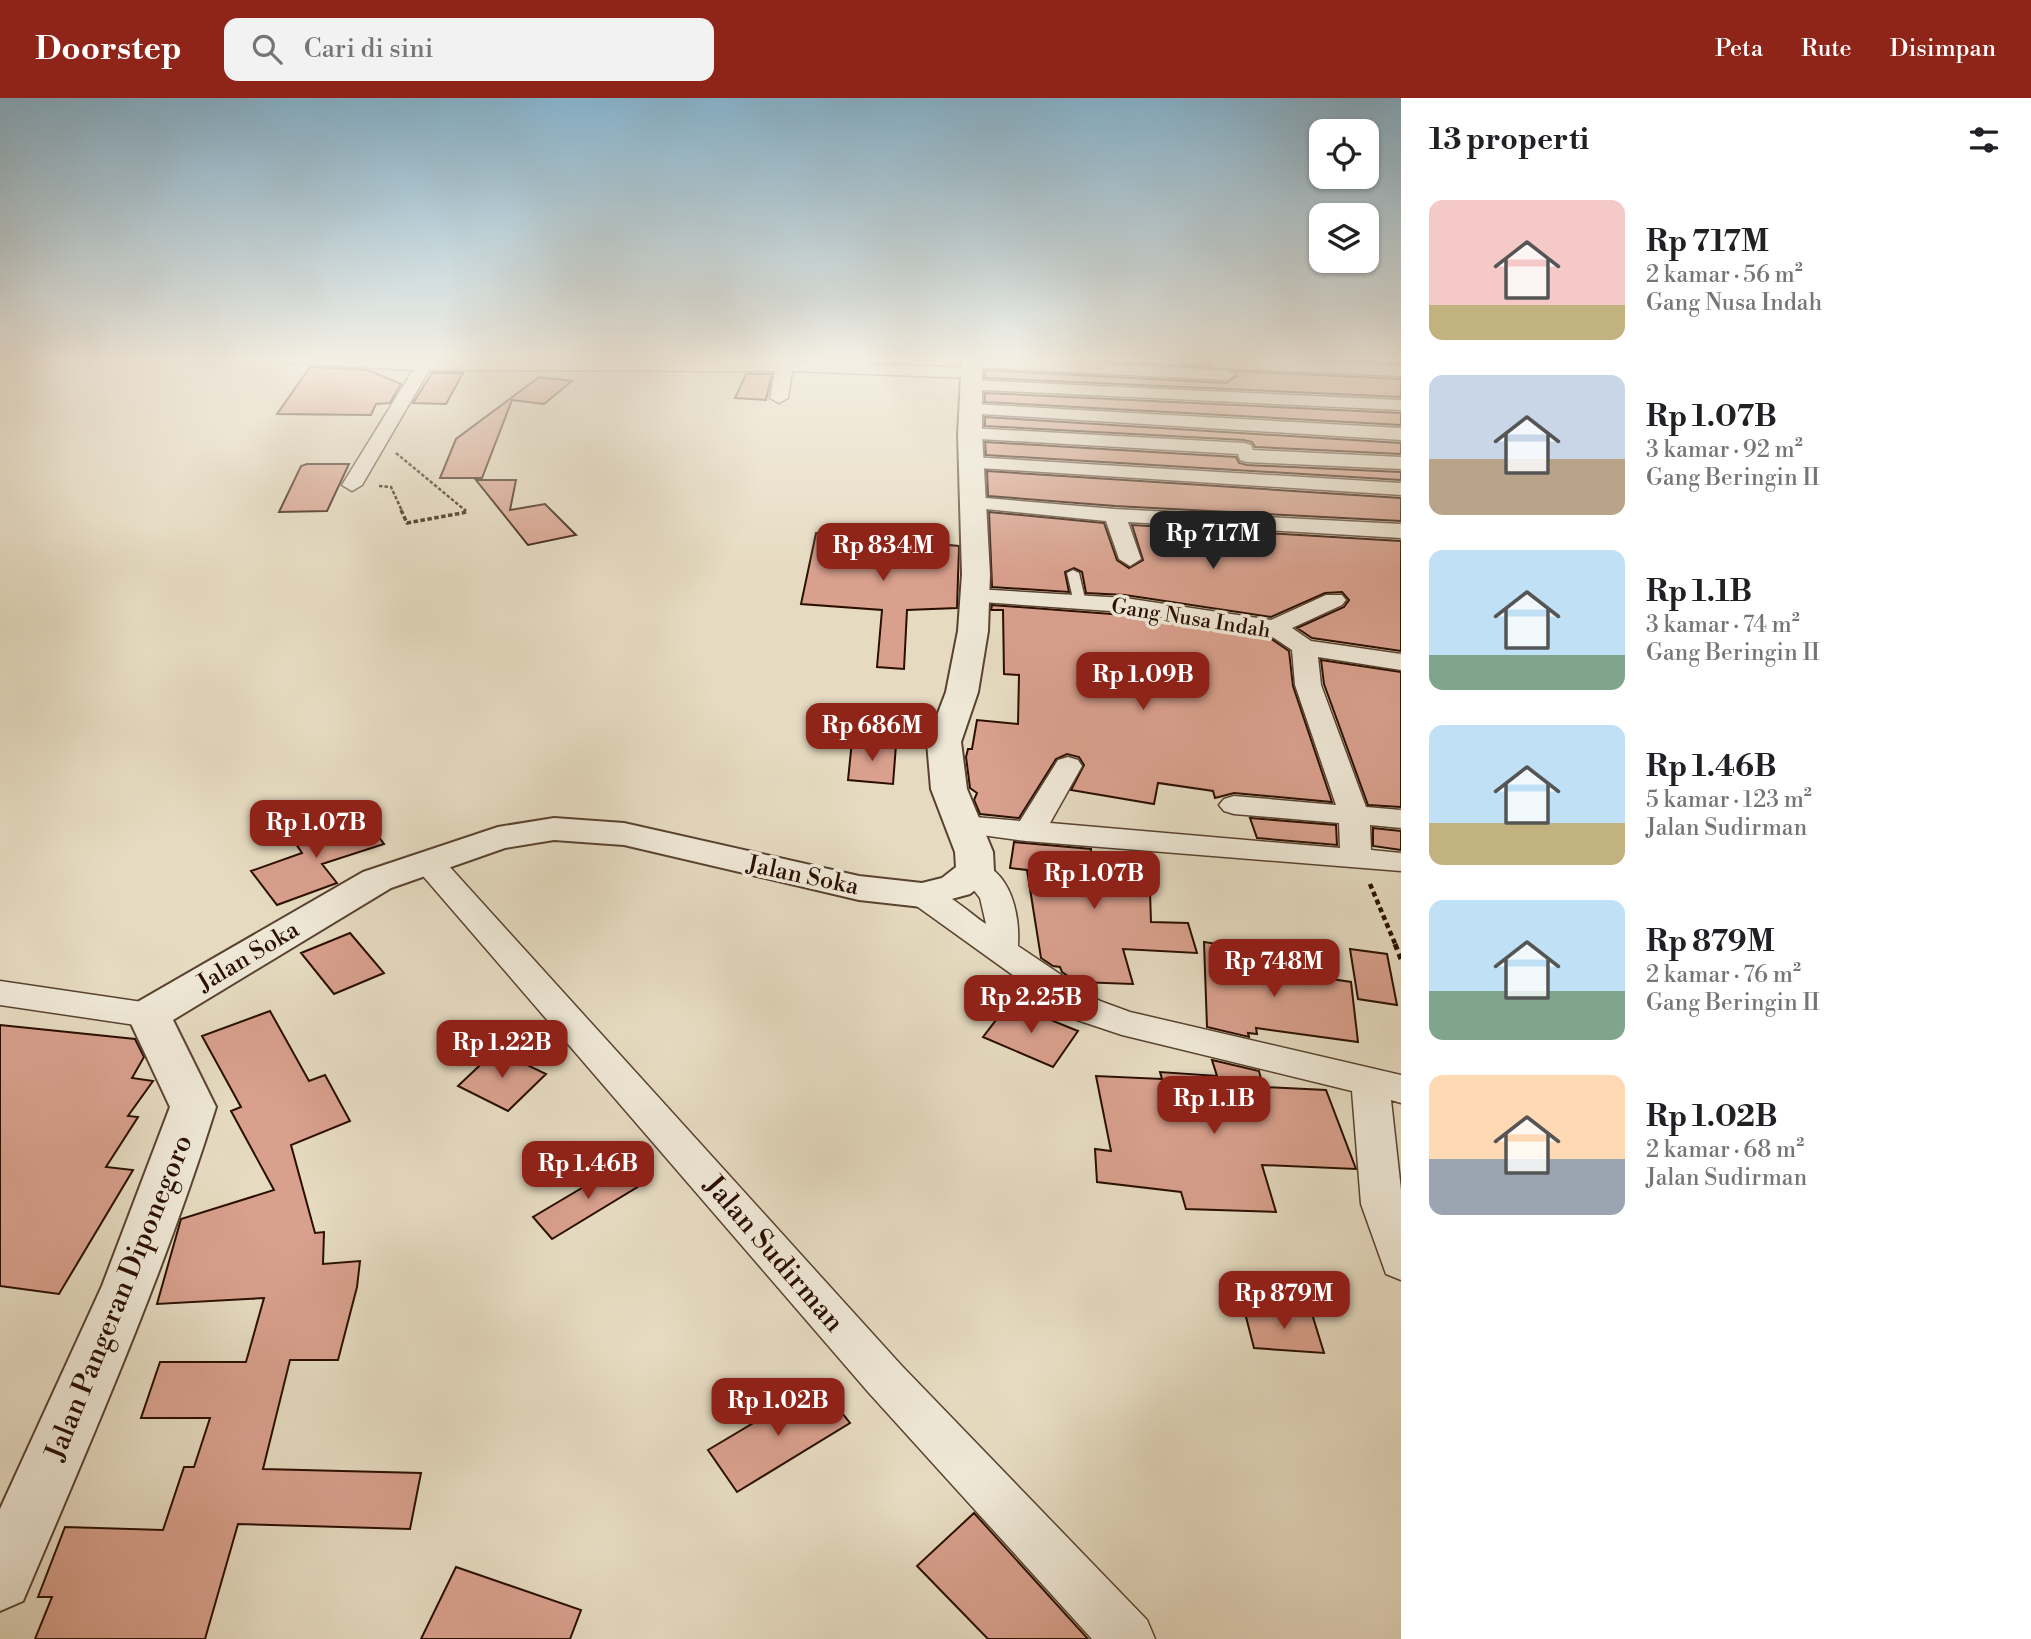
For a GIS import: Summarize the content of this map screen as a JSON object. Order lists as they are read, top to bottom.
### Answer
{
  "streets": {
    "street": [
      "Gang Nusa Indah",
      "Jalan Soka",
      "Jalan Sudirman",
      "Jalan Pangeran Diponegoro"
    ]
  },
  "crossings": [
    ["Jalan Soka", "Jalan Sudirman"],
    ["Jalan Soka", "Jalan Pangeran Diponegoro"]
  ],
  "page": {
    "header": "Doorstep",
    "search": "Cari di sini",
    "nav": ["Peta", "Rute", "Disimpan"],
    "heading": "13 properti",
    "list": [
      {
        "name": "Rp 717M",
        "note": "2 kamar · 56 m² · Gang Nusa Indah"
      },
      {
        "name": "Rp 1.07B",
        "note": "3 kamar · 92 m² · Gang Beringin II"
      },
      {
        "name": "Rp 1.1B",
        "note": "3 kamar · 74 m² · Gang Beringin II"
      },
      {
        "name": "Rp 1.46B",
        "note": "5 kamar · 123 m² · Jalan Sudirman"
      },
      {
        "name": "Rp 879M",
        "note": "2 kamar · 76 m² · Gang Beringin II"
      },
      {
        "name": "Rp 1.02B",
        "note": "2 kamar · 68 m² · Jalan Sudirman"
      }
    ],
    "price": [
      "Rp 717M",
      "Rp 834M",
      "Rp 1.09B",
      "Rp 686M",
      "Rp 1.07B",
      "Rp 1.07B",
      "Rp 748M",
      "Rp 2.25B",
      "Rp 1.22B",
      "Rp 1.1B",
      "Rp 1.46B",
      "Rp 879M",
      "Rp 1.02B"
    ]
  }
}
